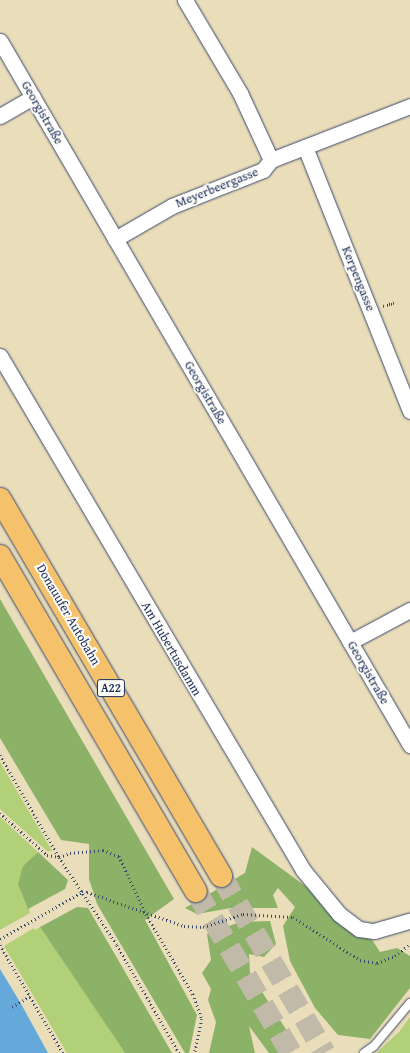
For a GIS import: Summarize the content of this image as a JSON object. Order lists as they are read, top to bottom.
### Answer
{
  "streets": {
    "highway": ["Donauufer Autobahn", "A22"],
    "street": [
      "Georgistraße",
      "Meyerbeergasse",
      "Kerpengasse",
      "Am Hubertusdamm"
    ]
  },
  "crossings": [
    ["Georgistraße", "Meyerbeergasse"],
    ["Meyerbeergasse", "Kerpengasse"]
  ]
}
